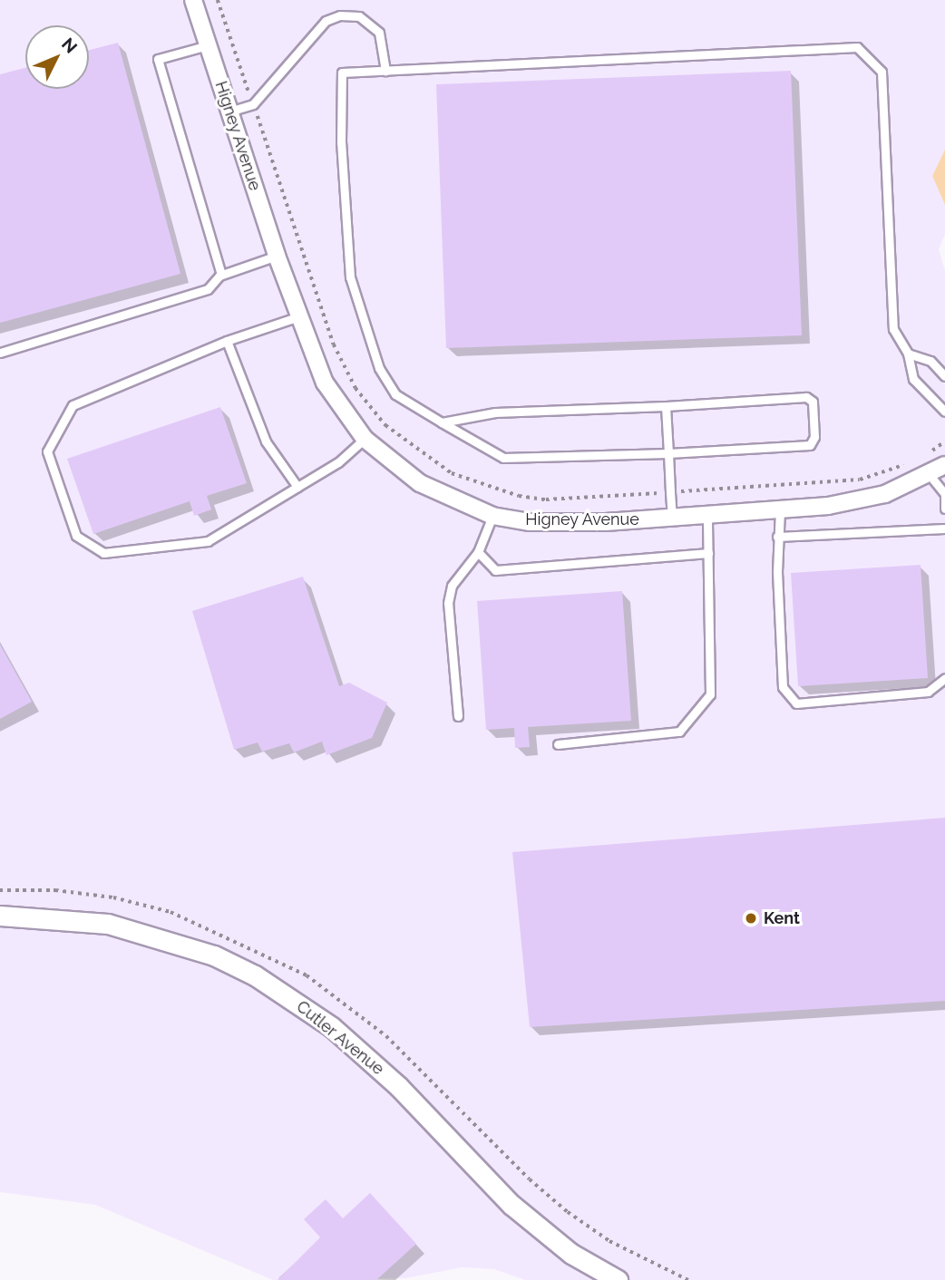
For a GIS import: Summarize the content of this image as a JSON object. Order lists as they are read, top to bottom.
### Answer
{
  "streets": {
    "street": ["Higney Avenue", "Cutler Avenue"]
  },
  "places": ["Kent"],
  "north": "top right"
}
